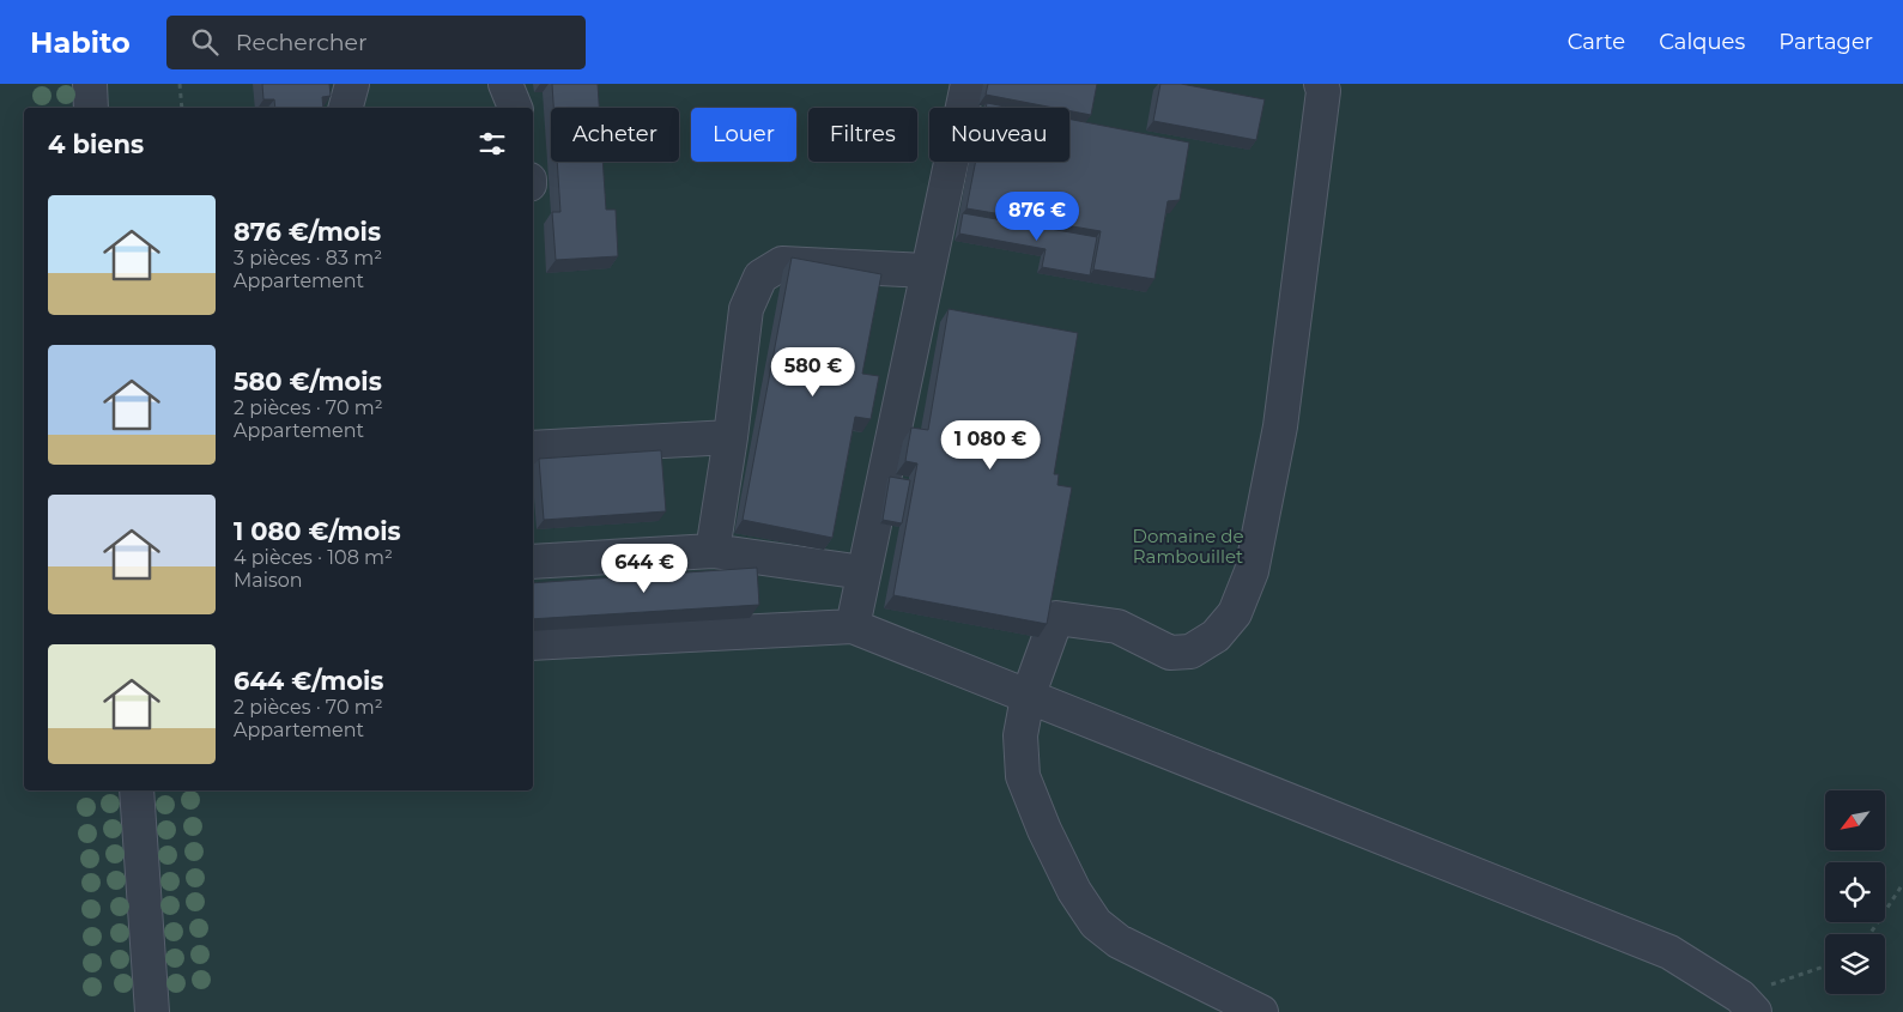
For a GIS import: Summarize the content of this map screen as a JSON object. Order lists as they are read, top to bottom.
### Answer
{
  "parks": ["Domaine de Rambouillet"],
  "north": "bottom left",
  "page": {
    "header": "Habito",
    "search": "Rechercher",
    "nav": ["Carte", "Calques", "Partager"],
    "chip": [
      "Acheter",
      "Louer",
      "Filtres",
      "Nouveau"
    ],
    "heading": "4 biens",
    "list": [
      {
        "name": "876 €/mois",
        "note": "3 pièces · 83 m² · Appartement"
      },
      {
        "name": "580 €/mois",
        "note": "2 pièces · 70 m² · Appartement"
      },
      {
        "name": "1 080 €/mois",
        "note": "4 pièces · 108 m² · Maison"
      },
      {
        "name": "644 €/mois",
        "note": "2 pièces · 70 m² · Appartement"
      }
    ],
    "price": [
      "876 €",
      "580 €",
      "1 080 €",
      "644 €"
    ]
  }
}
